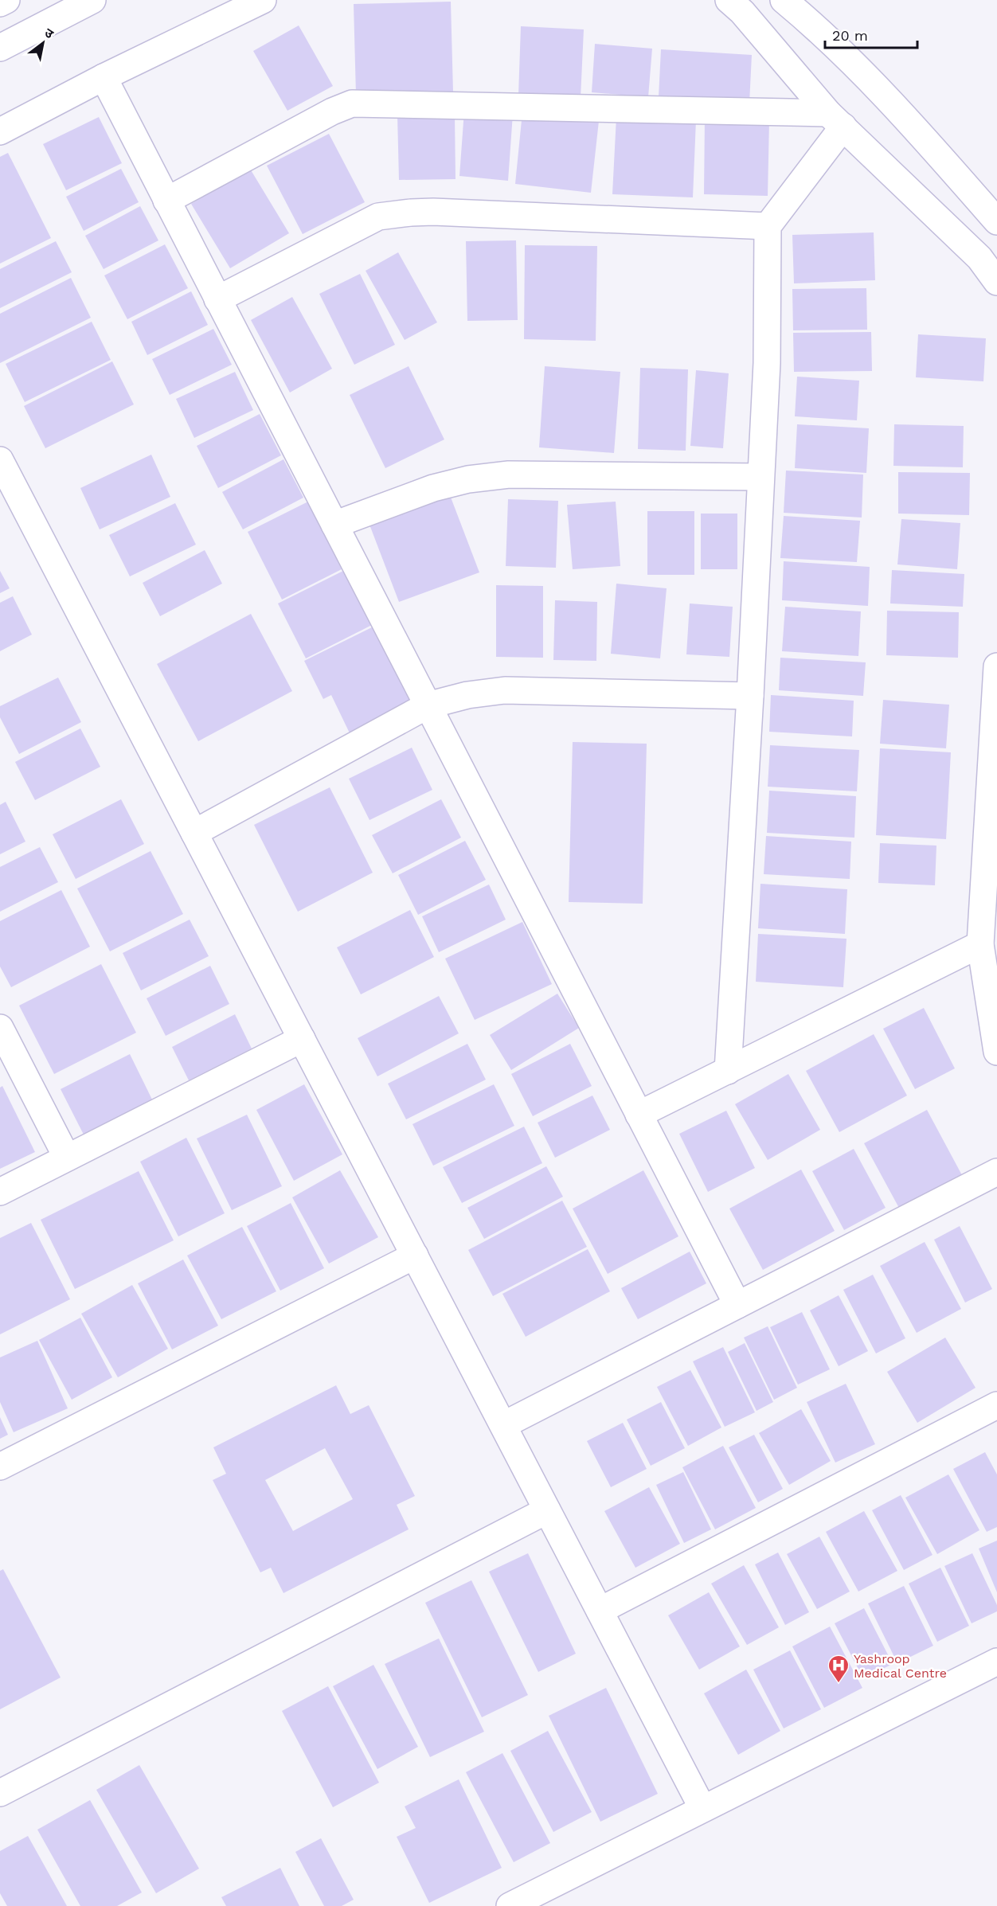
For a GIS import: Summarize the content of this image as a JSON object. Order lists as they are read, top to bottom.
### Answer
{
  "places": {
    "hospital": ["Yashroop Medical Centre"]
  },
  "scale_bar": "20 m",
  "north": "top right"
}
